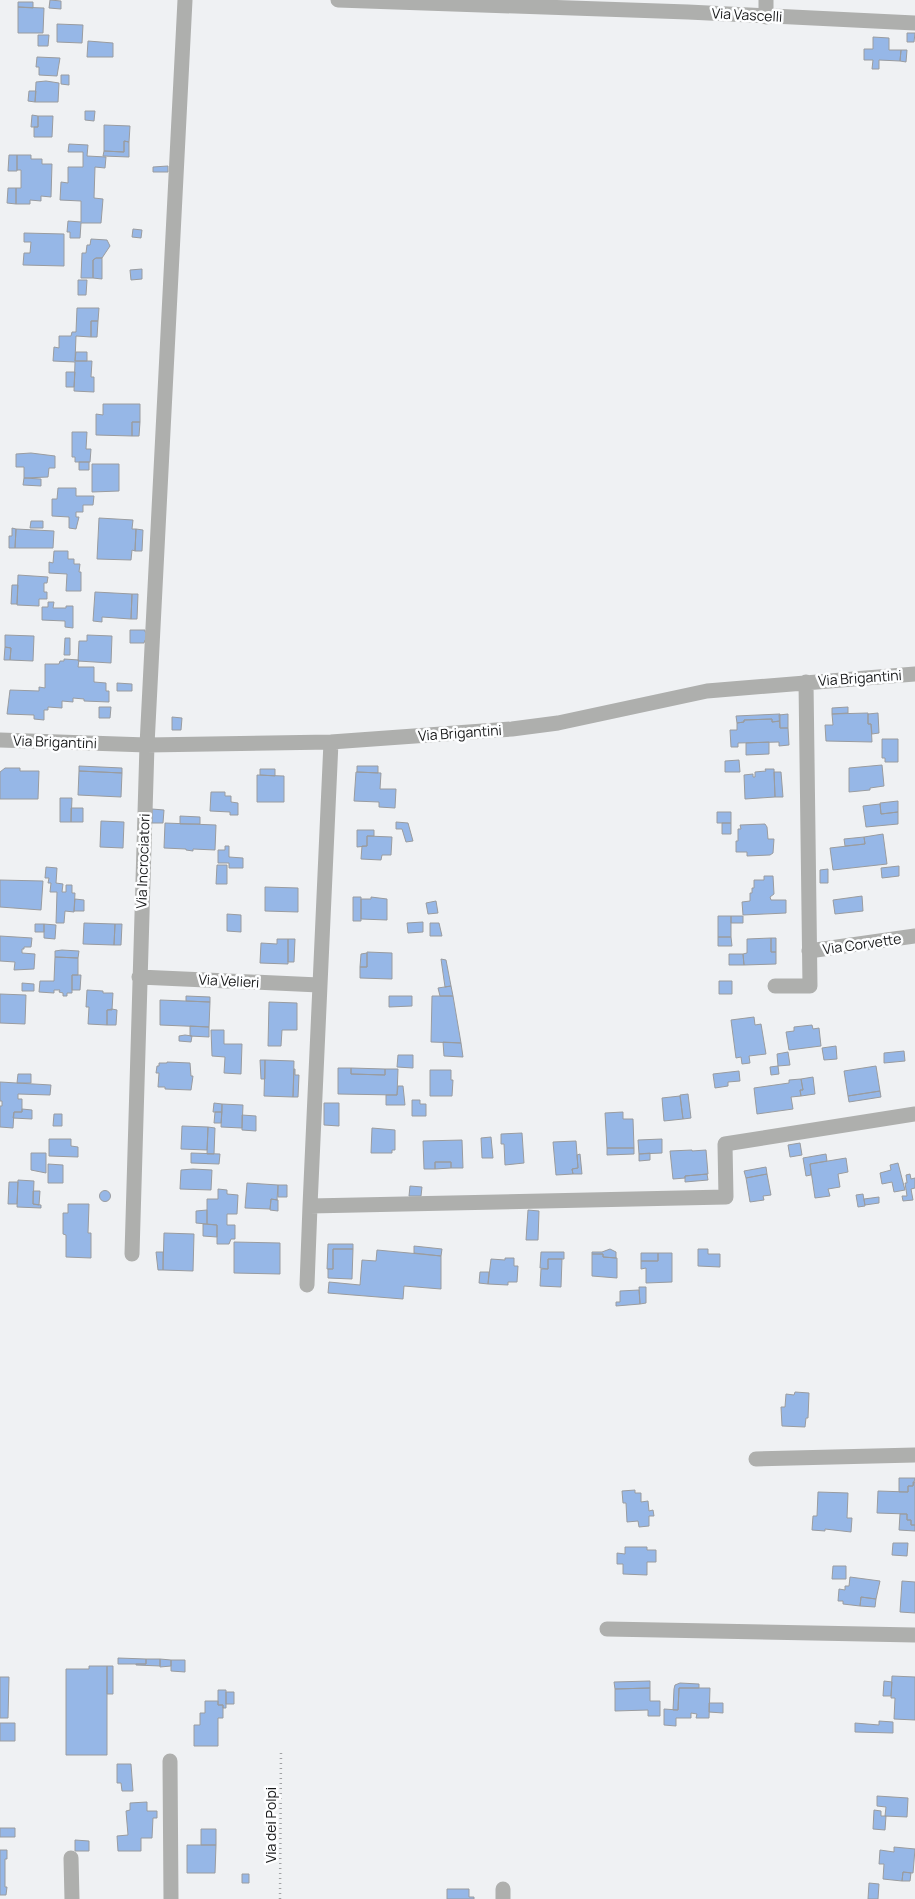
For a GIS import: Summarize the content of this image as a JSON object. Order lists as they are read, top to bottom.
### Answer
{
  "streets": {
    "street": [
      "Via Vascelli",
      "Via Brigantini",
      "Via Incrociatori",
      "Via Corvette",
      "Via Velieri"
    ],
    "path": ["Via dei Polpi"]
  },
  "crossings": [
    ["Via Brigantini", "Via Incrociatori"],
    ["Via Incrociatori", "Via Velieri"]
  ]
}
